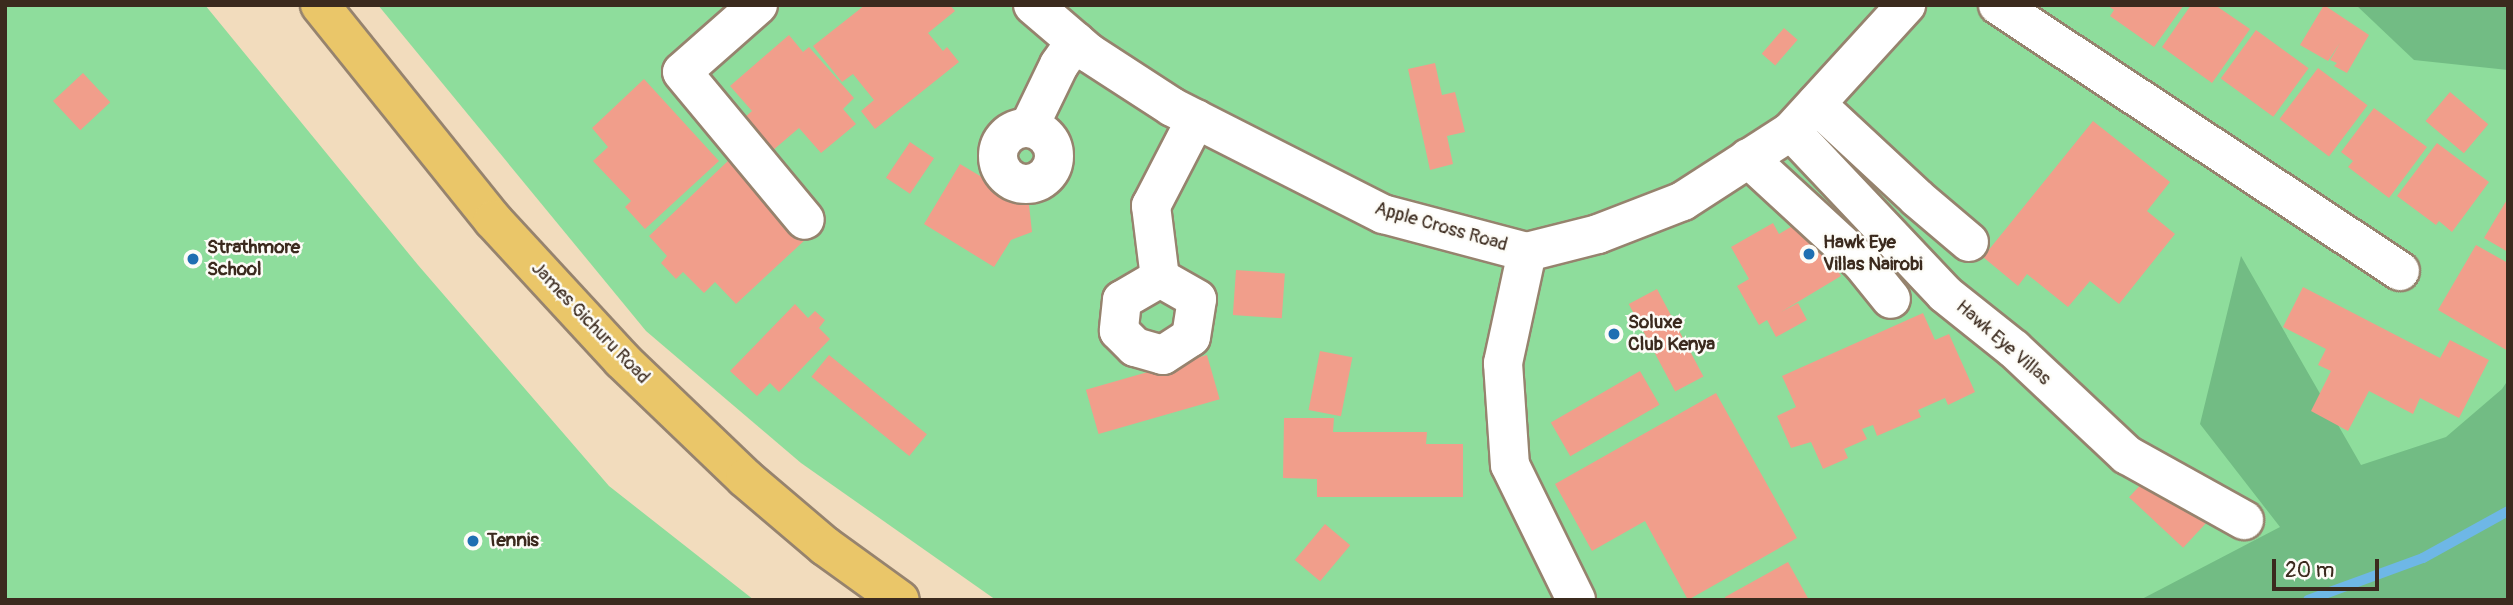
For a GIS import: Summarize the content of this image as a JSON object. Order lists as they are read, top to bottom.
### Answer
{
  "streets": {
    "main road": ["James Gichuru Road"],
    "street": ["Apple Cross Road", "Hawk Eye Villas"]
  },
  "crossings": [
    ["Apple Cross Road", "Hawk Eye Villas"]
  ],
  "places": [
    "Hawk Eye Villas Nairobi",
    "Strathmore School",
    "Soluxe Club Kenya",
    "Tennis"
  ],
  "scale_bar": "20 m"
}
